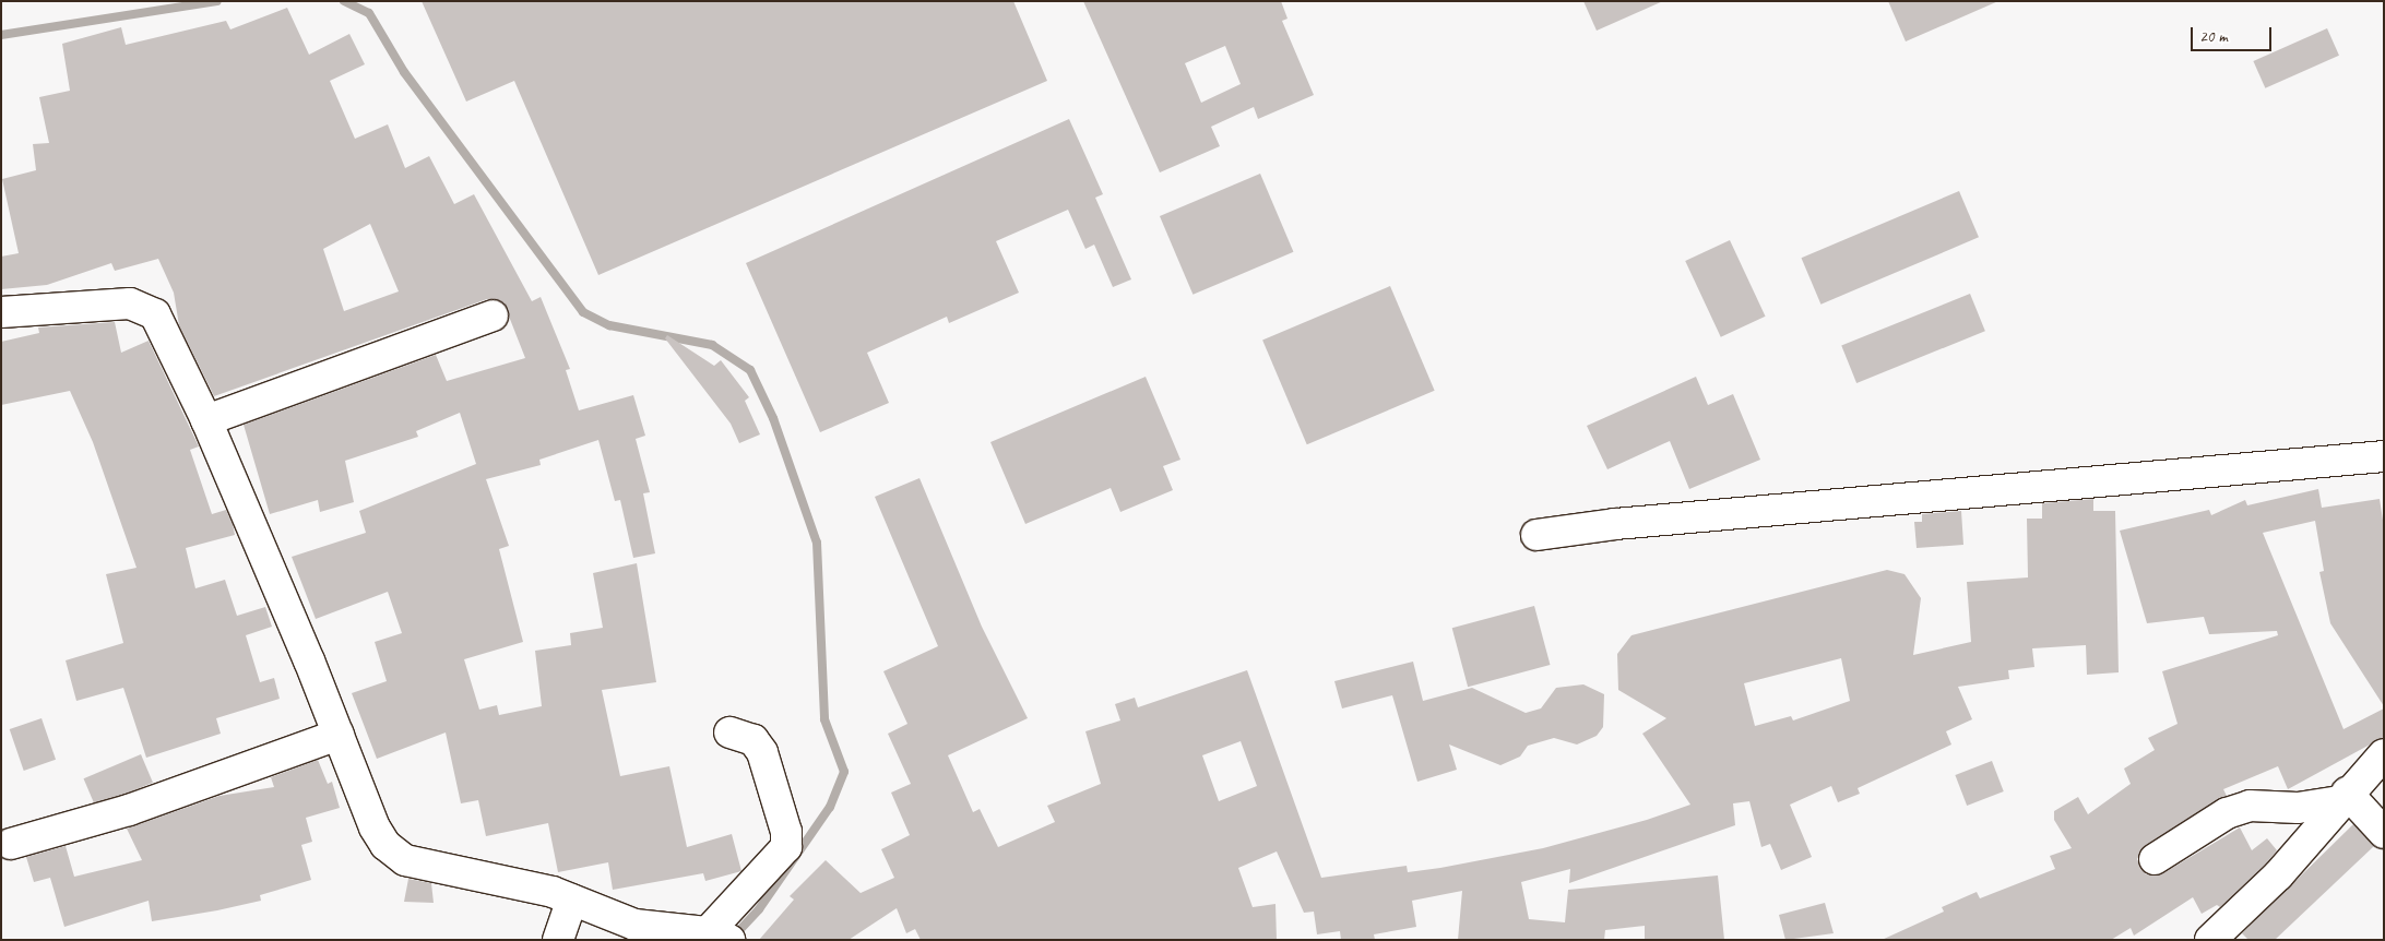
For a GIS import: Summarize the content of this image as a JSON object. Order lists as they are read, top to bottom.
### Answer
{
  "scale_bar": "20 m"
}
